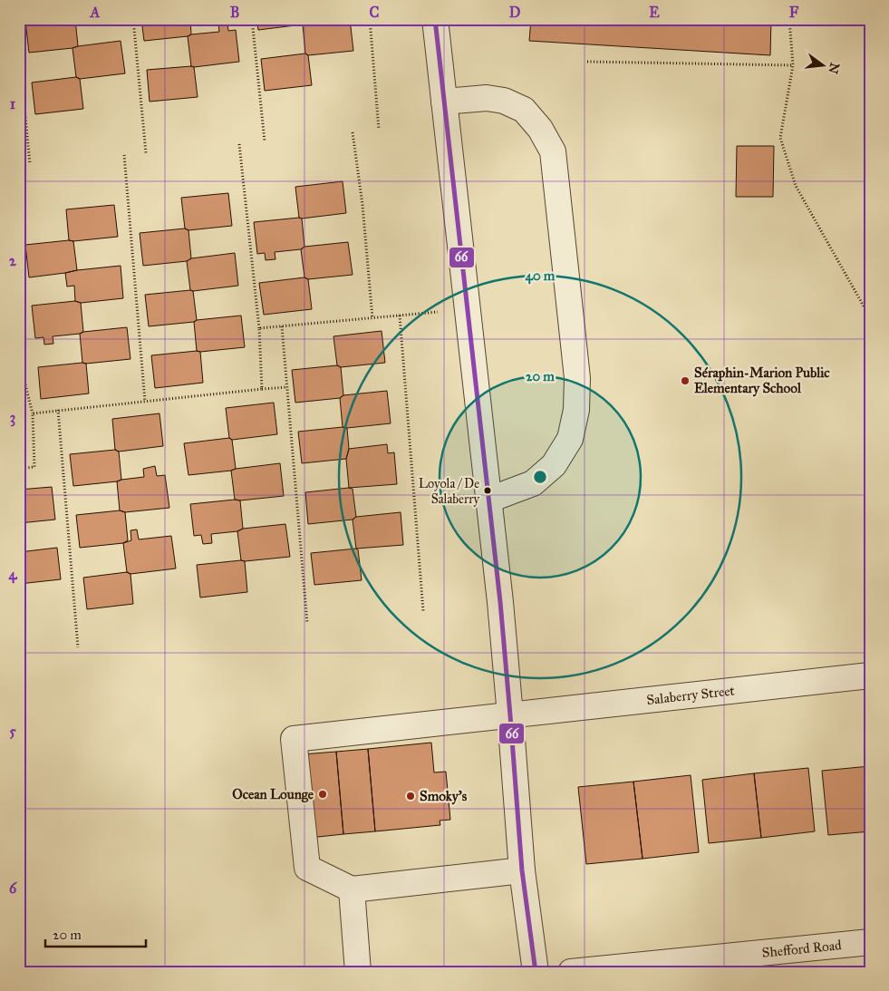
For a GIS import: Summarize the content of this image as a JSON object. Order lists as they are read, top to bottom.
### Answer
{
  "streets": {
    "street": ["Salaberry Street", "Shefford Road"]
  },
  "places": [
    "Séraphin-Marion Public Elementary School",
    "Loyola / De Salaberry",
    "Ocean Lounge",
    "Smoky's"
  ],
  "lines": ["transit line 66"],
  "scale_bar": "20 m",
  "north": "right",
  "grid": {
    "columns": [
      "A",
      "B",
      "C",
      "D",
      "E",
      "F"
    ],
    "rows": [
      "1",
      "2",
      "3",
      "4",
      "5",
      "6"
    ]
  },
  "rings": ["40 m", "20 m"]
}
